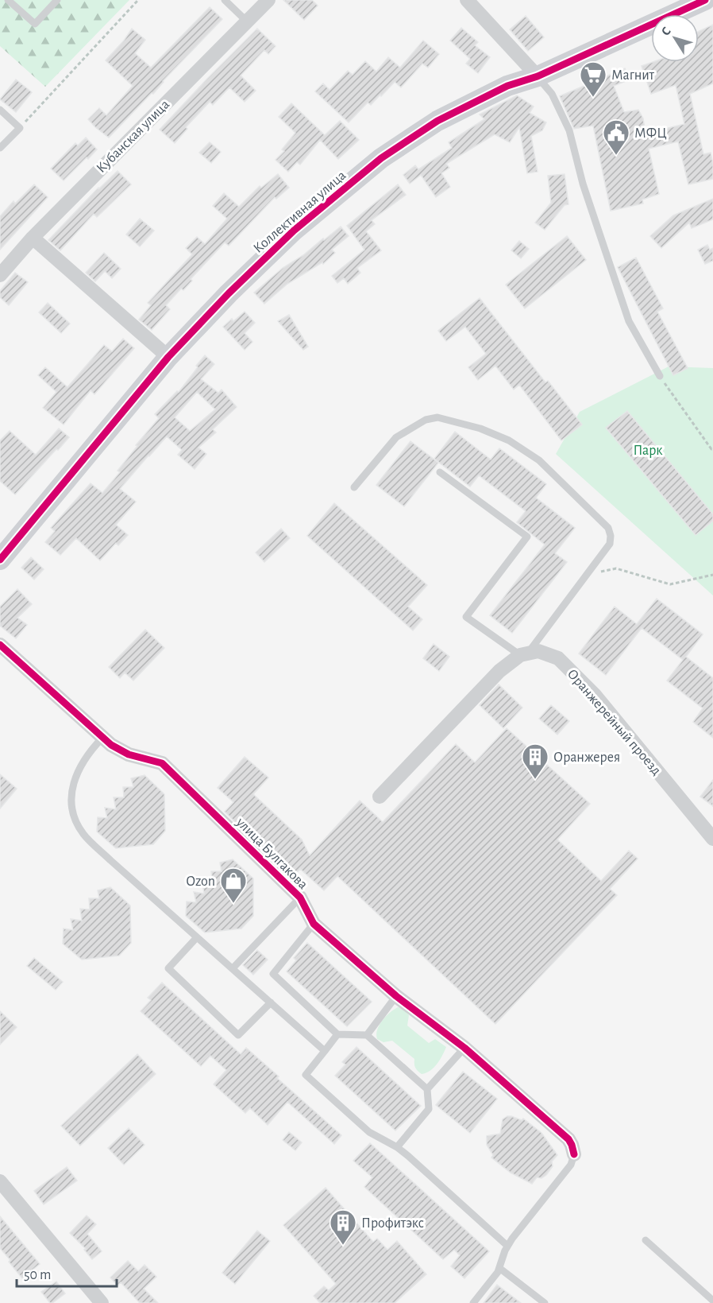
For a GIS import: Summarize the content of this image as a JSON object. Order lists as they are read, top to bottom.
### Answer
{
  "streets": {
    "street": [
      "Кубанская улица",
      "Коллективная улица",
      "Оранжерейный проезд",
      "улица Булгакова"
    ]
  },
  "parks": ["Парк"],
  "places": {
    "supermarket": ["Магнит"],
    "public building": ["МФЦ"],
    "building": ["Оранжерея", "Профитэкс"],
    "shop": ["Ozon"]
  },
  "scale_bar": "50 m",
  "north": "top left"
}
